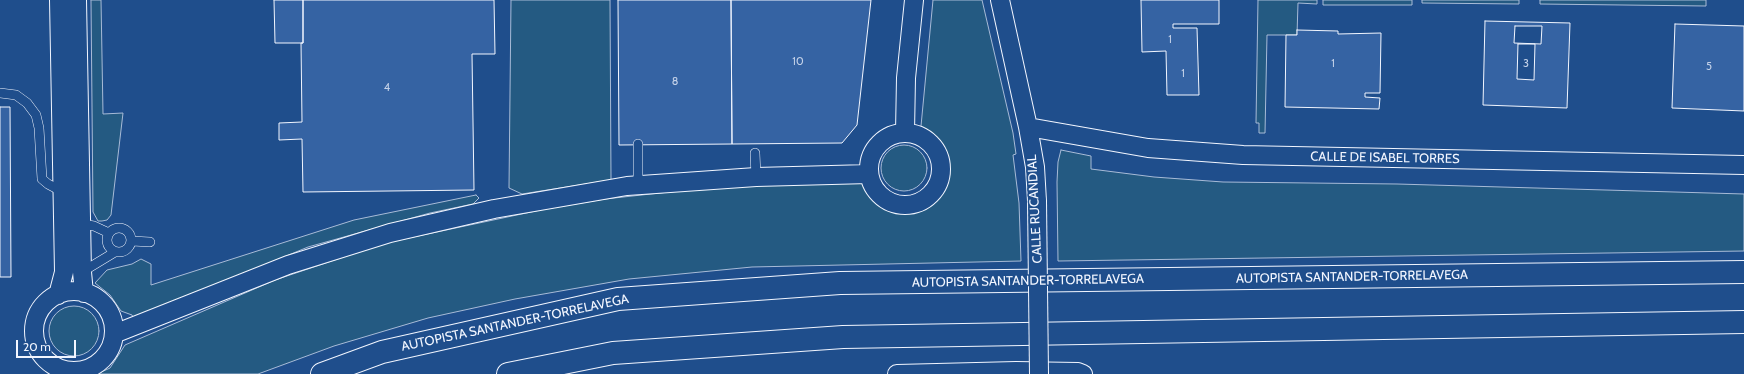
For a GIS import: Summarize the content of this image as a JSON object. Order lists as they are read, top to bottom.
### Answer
{
  "streets": {
    "highway": ["AUTOPISTA SANTANDER-TORRELAVEGA"],
    "street": ["CALLE DE ISABEL TORRES", "CALLE RUCANDIAL"]
  },
  "crossings": [
    ["CALLE DE ISABEL TORRES", "CALLE RUCANDIAL"]
  ],
  "house_numbers": [
    "1",
    "10",
    "1",
    "3",
    "5",
    "1",
    "8",
    "4"
  ],
  "scale_bar": "20 m"
}
